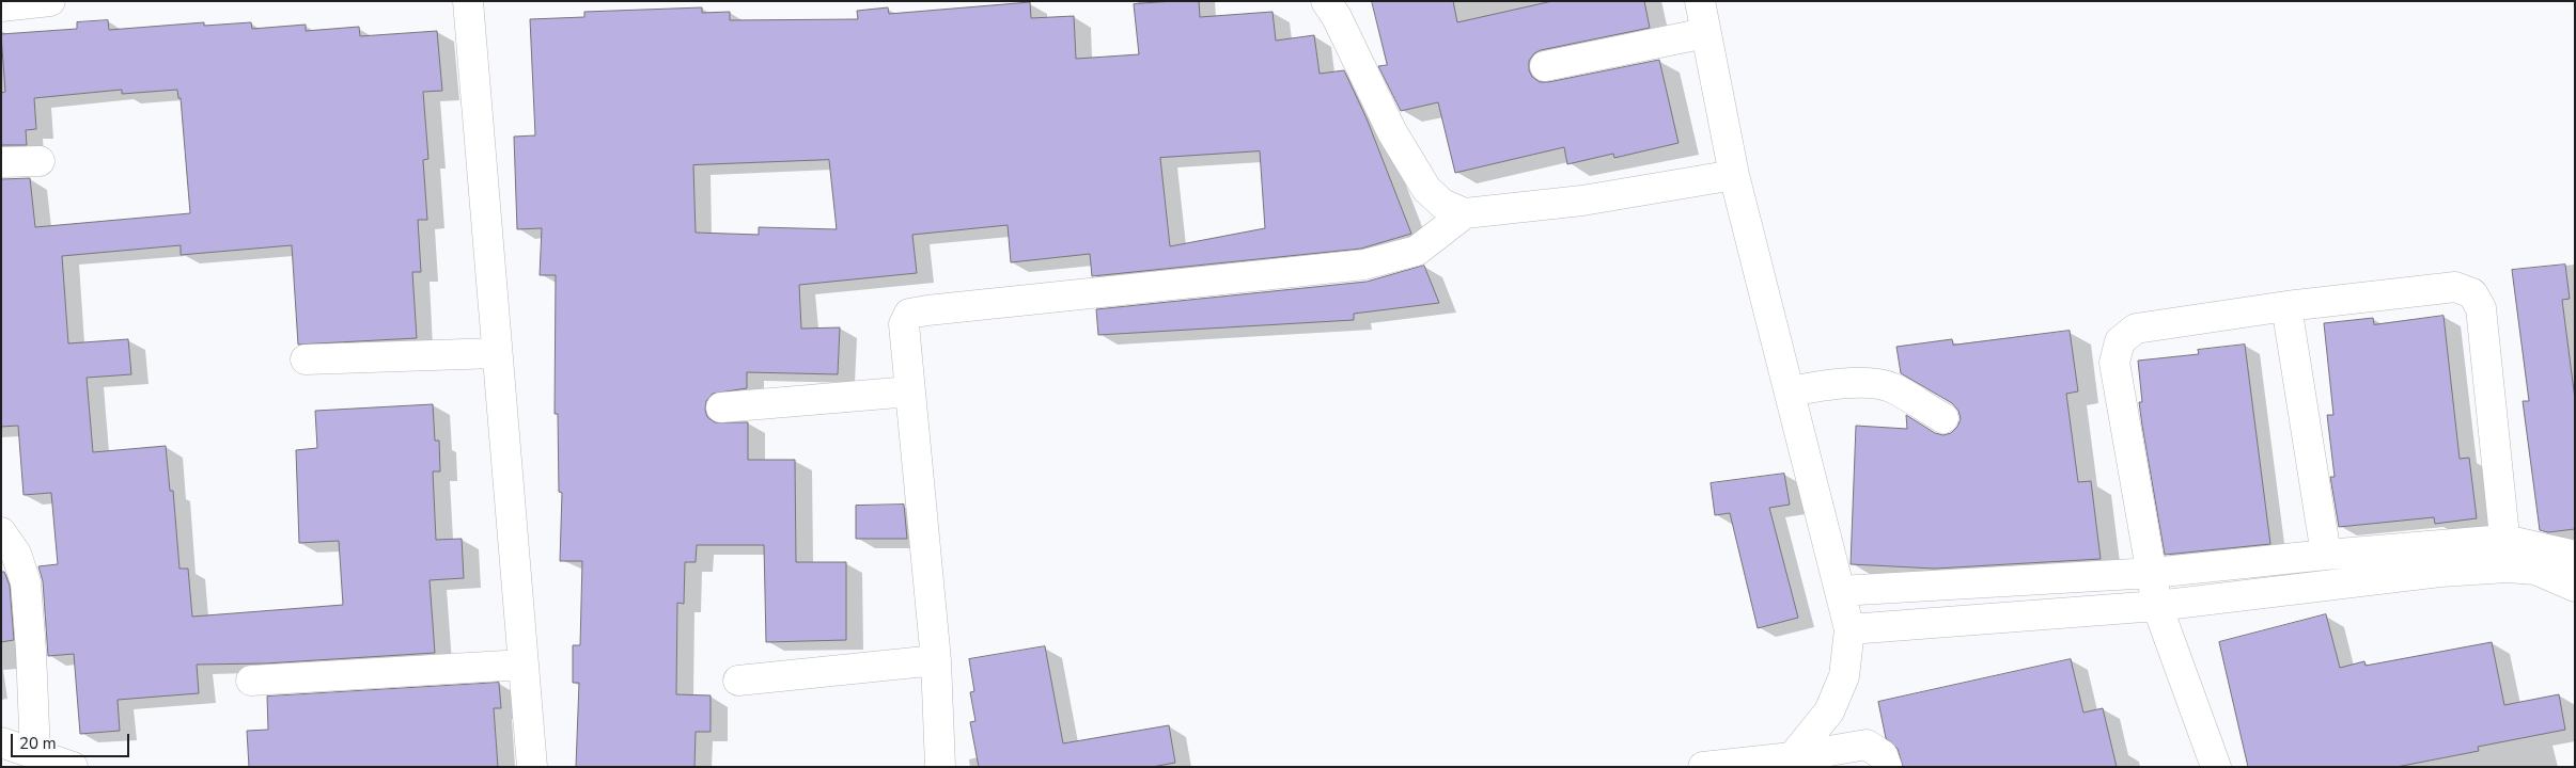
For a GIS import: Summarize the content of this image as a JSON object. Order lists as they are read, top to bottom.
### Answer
{
  "scale_bar": "20 m"
}
